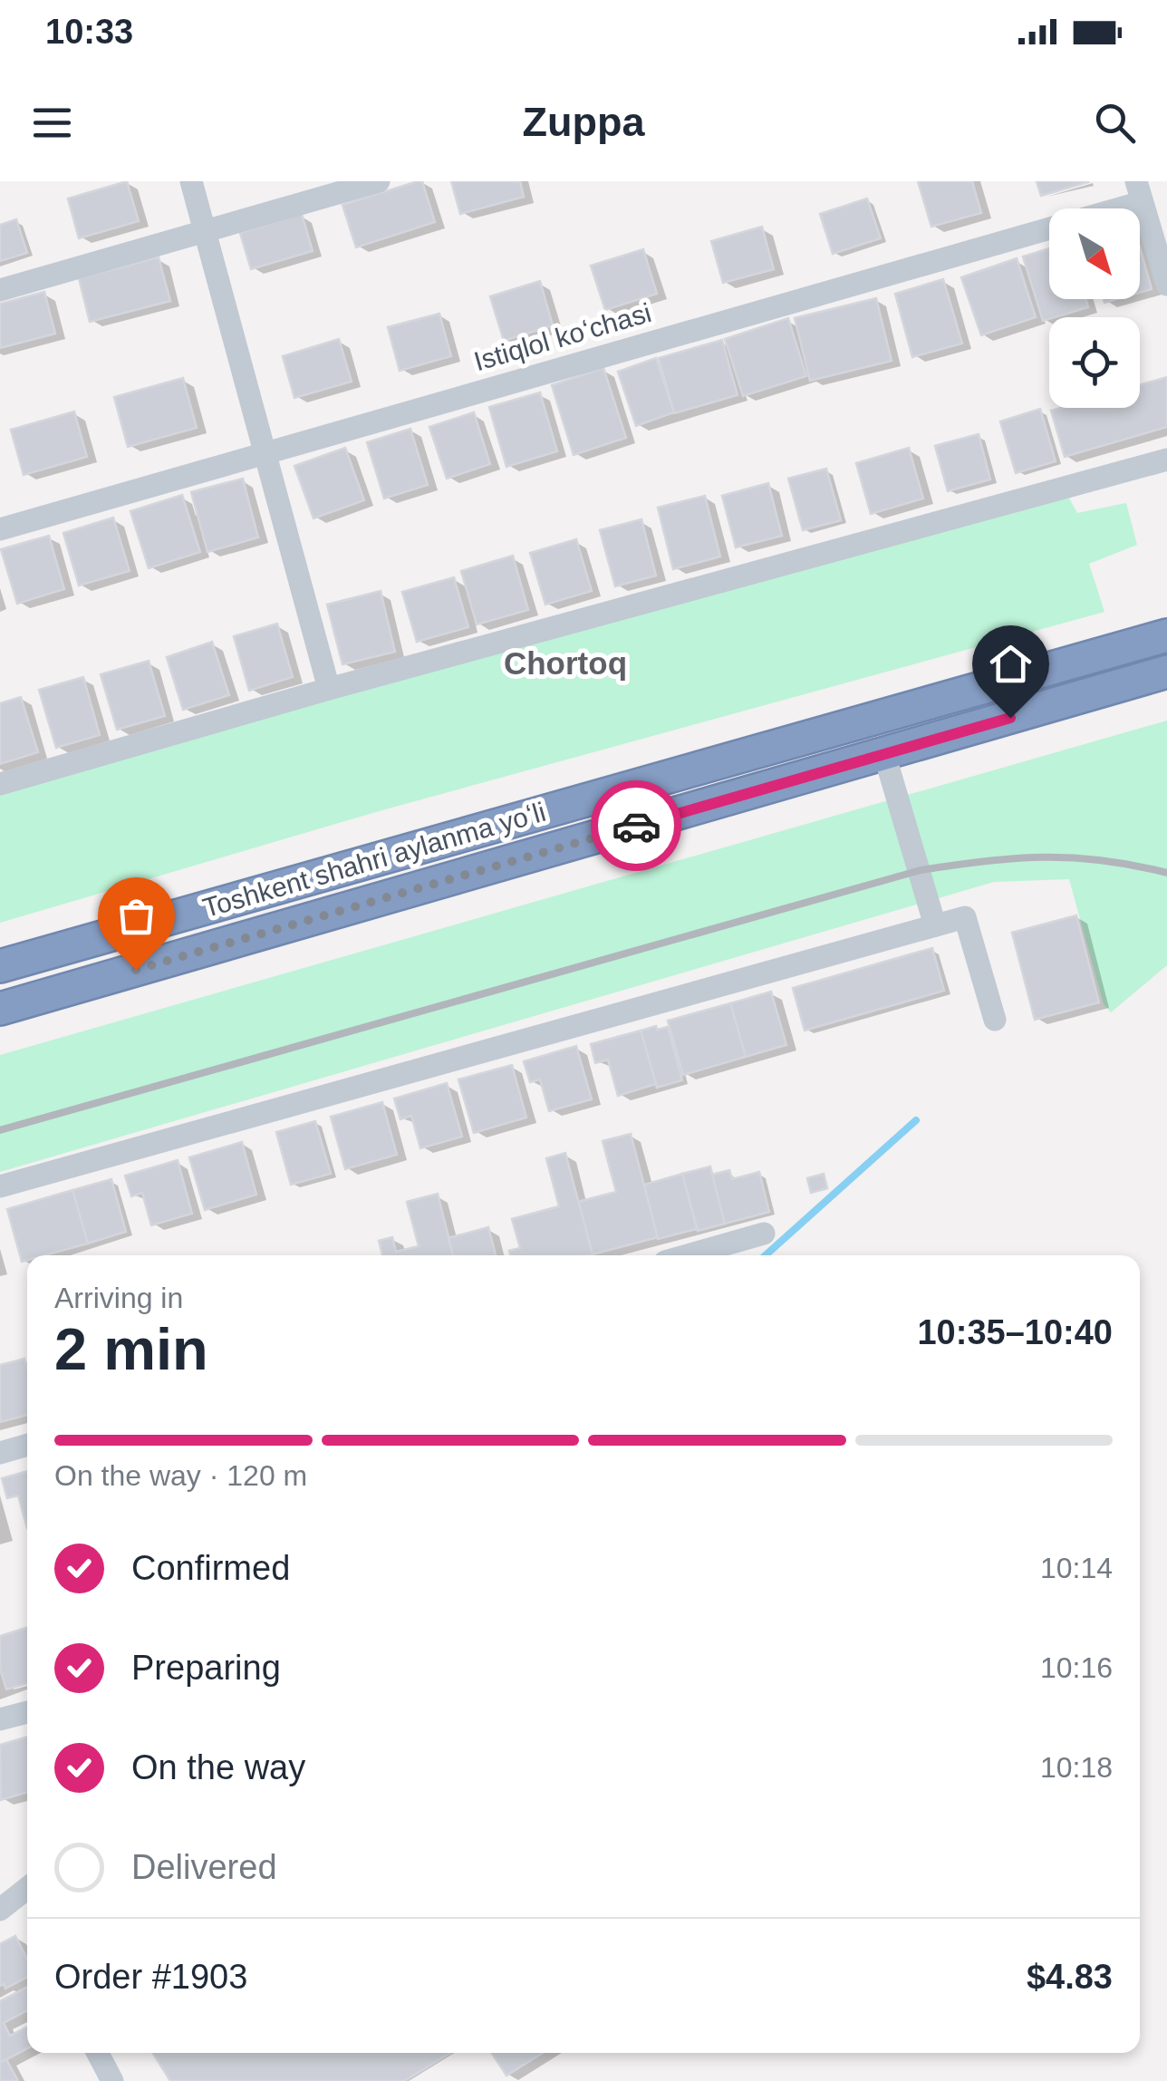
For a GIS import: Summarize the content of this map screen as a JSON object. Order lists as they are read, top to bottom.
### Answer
{
  "streets": {
    "highway": ["Toshkent shahri aylanma yoʻli"],
    "street": ["Istiqlol koʻchasi"]
  },
  "districts": ["Chortoq"],
  "north": "bottom right",
  "page": {
    "status": "10:33",
    "header": "Zuppa",
    "heading": ["2 min", "Arriving in", "10:35–10:40"],
    "panel": ["Order #1903", "$4.83"],
    "bar": "On the way · 120 m",
    "list": [
      ["Confirmed", "10:14"],
      ["Preparing", "10:16"],
      ["On the way", "10:18"],
      "Delivered"
    ]
  }
}
